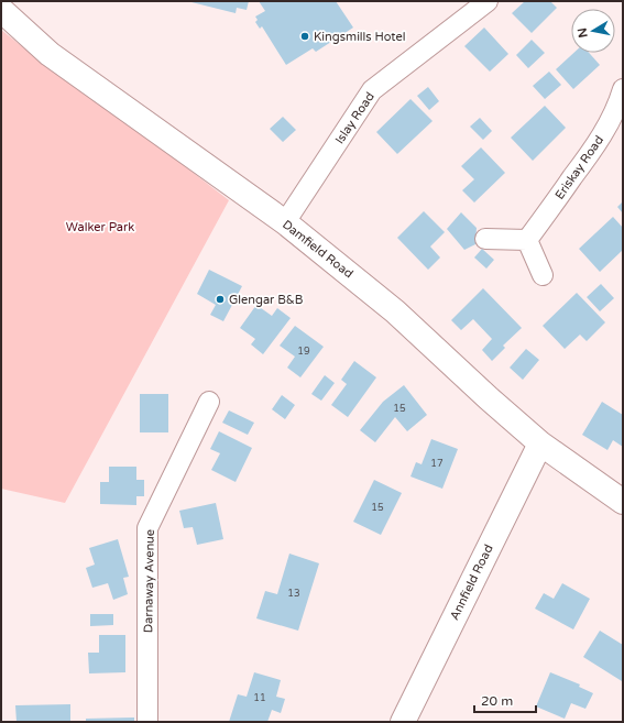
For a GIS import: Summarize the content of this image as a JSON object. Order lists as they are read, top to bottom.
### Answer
{
  "streets": {
    "main road": ["Damfield Road", "Annfield Road"],
    "street": ["Islay Road", "Eriskay Road", "Darnaway Avenue"]
  },
  "crossings": [
    ["Islay Road", "Damfield Road"],
    ["Damfield Road", "Annfield Road"]
  ],
  "parks": ["Walker Park"],
  "places": ["Kingsmills Hotel", "Glengar B&B"],
  "house_numbers": [
    "19",
    "15",
    "17",
    "15",
    "13",
    "11"
  ],
  "scale_bar": "20 m",
  "north": "left"
}
